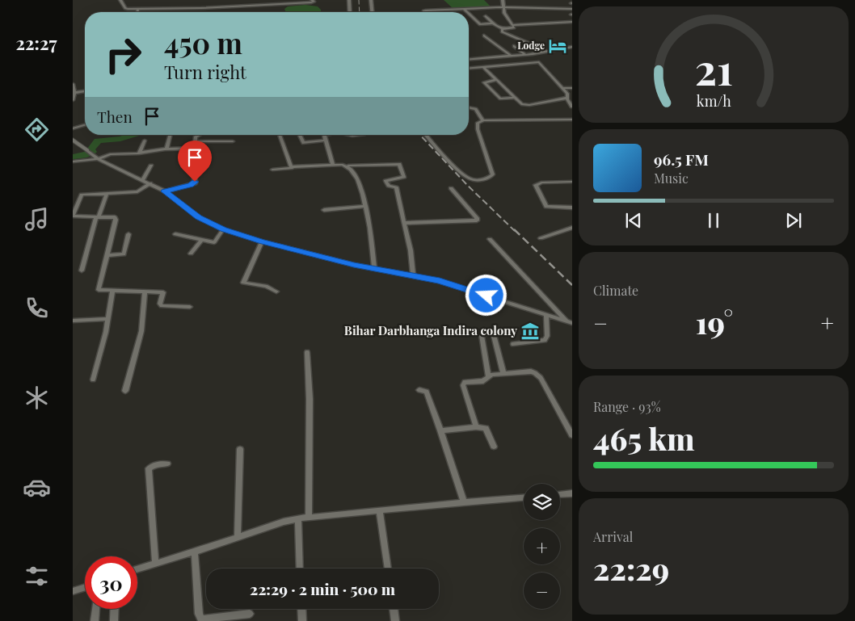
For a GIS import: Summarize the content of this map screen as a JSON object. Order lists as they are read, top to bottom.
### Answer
{
  "places": {
    "hotel": ["Lodge"],
    "museum": ["Bihar Darbhanga Indira colony"]
  },
  "page": {
    "tabs": "22:27",
    "turn": ["450 m", "Turn right"],
    "then": "Then",
    "song": ["96.5 FM", "Music"],
    "tile": [
      "Climate",
      ["Range · 93%", "465 km"],
      ["Arrival", "22:29"]
    ],
    "heat": ["−", "19°", "+"],
    "map_buttons": ["+", "−"],
    "limit": "30",
    "trip": "22:29 · 2 min · 500 m",
    "gauge": ["21", "km/h"]
  }
}
